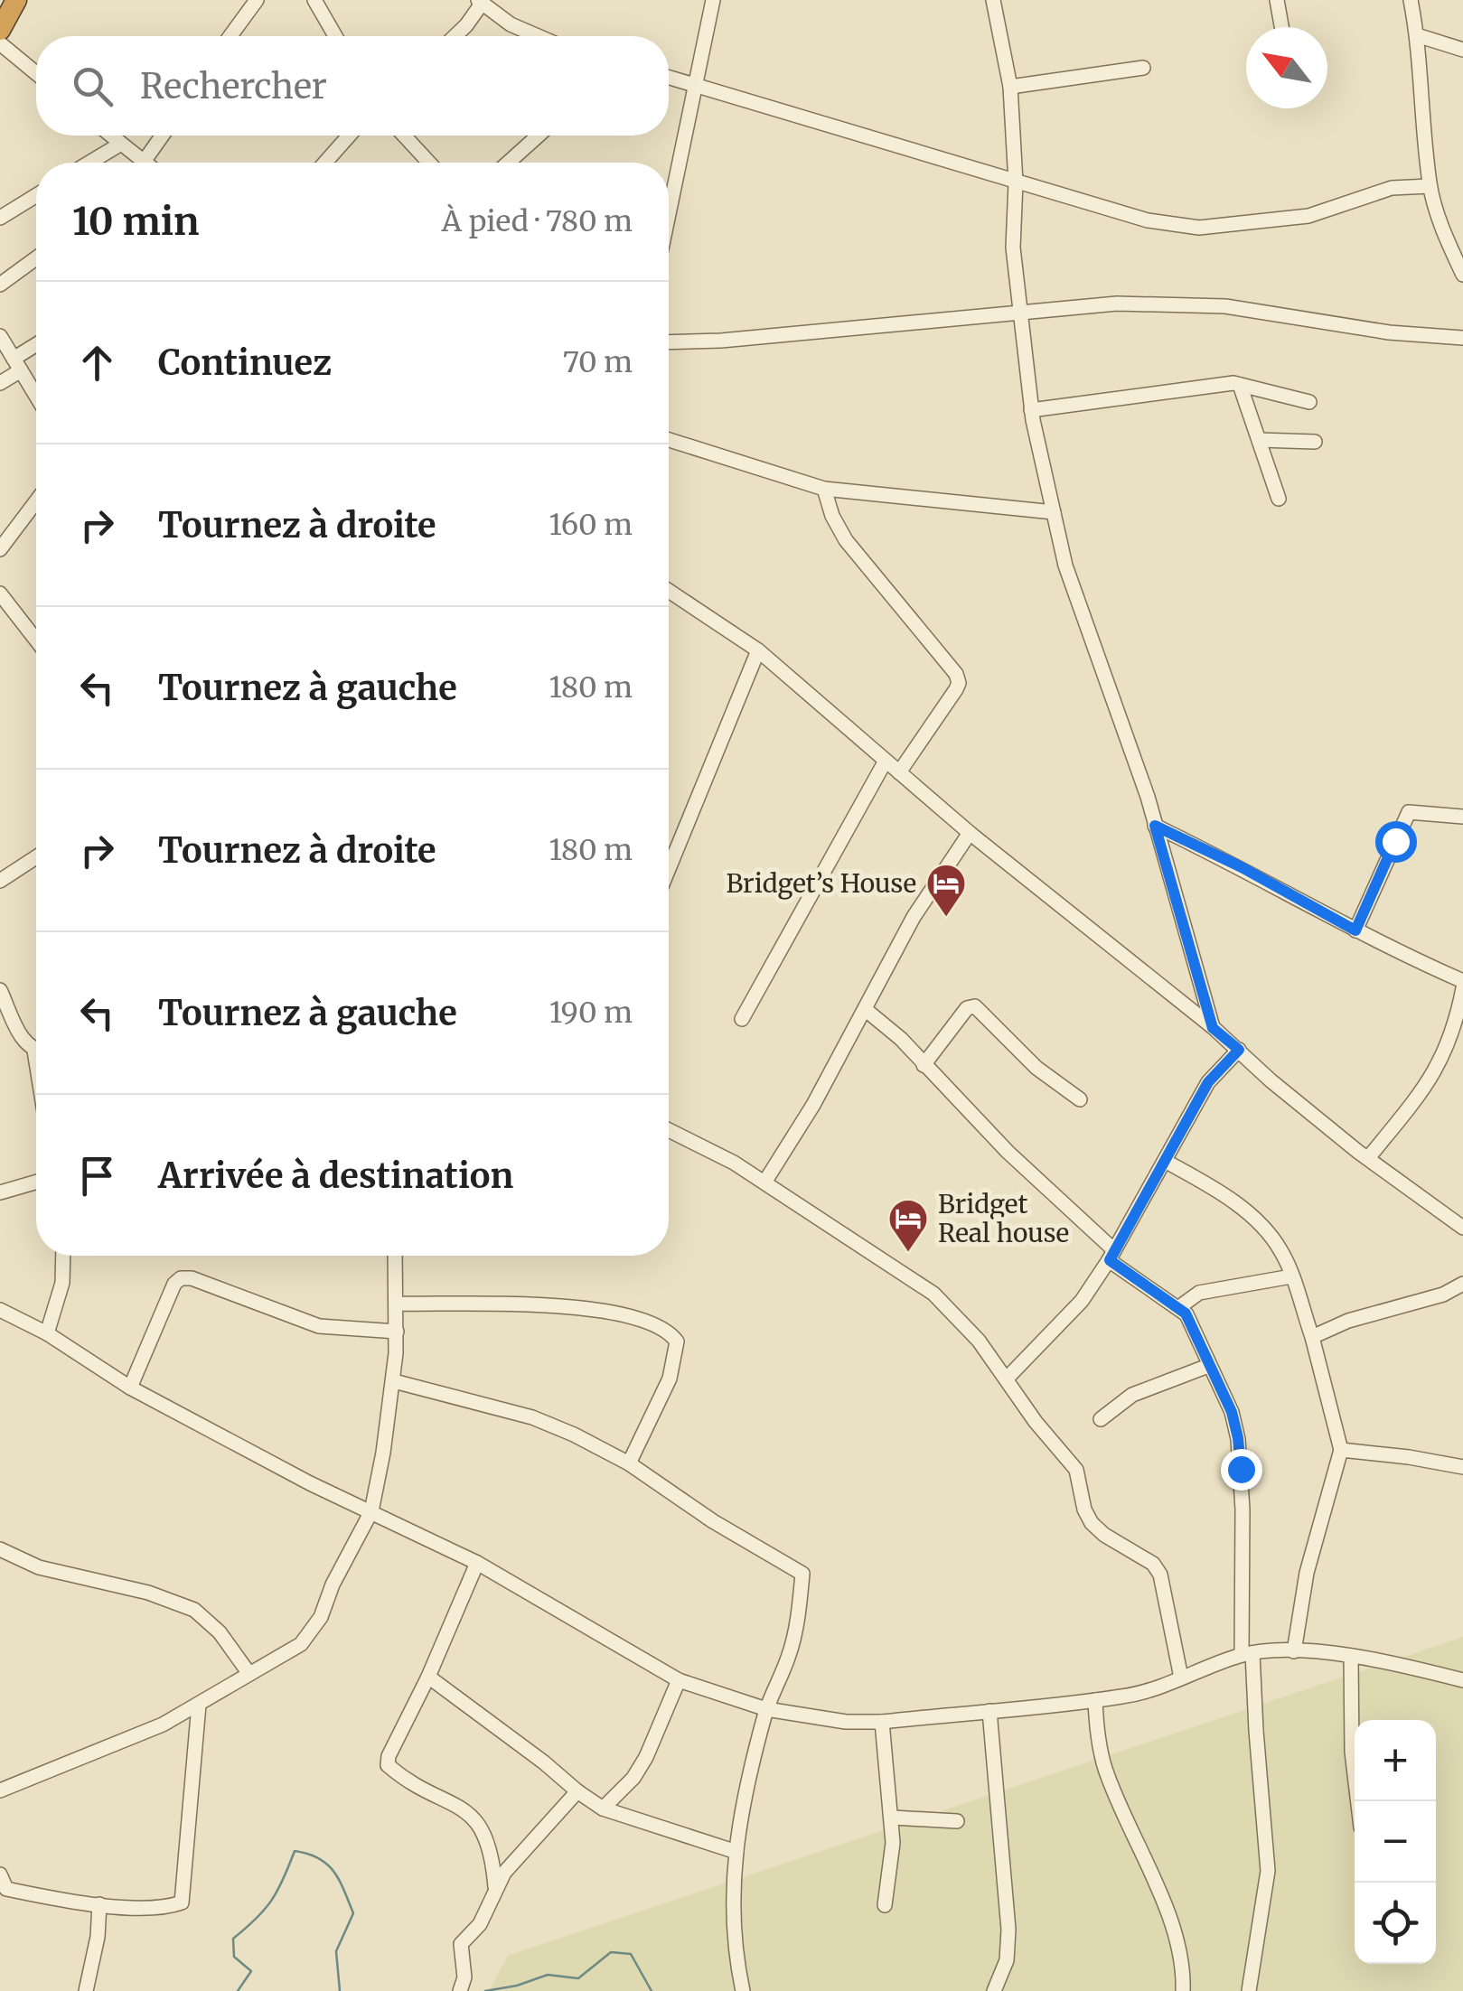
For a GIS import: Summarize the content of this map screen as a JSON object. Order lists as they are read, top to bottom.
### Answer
{
  "places": {
    "hotel": ["Bridget’s House", "Bridget Real house"]
  },
  "north": "top left",
  "page": {
    "search": "Rechercher",
    "heading": ["10 min", "À pied · 780 m"],
    "list": [
      ["Continuez", "70 m"],
      ["Tournez à droite", "160 m"],
      ["Tournez à gauche", "180 m"],
      ["Tournez à droite", "180 m"],
      ["Tournez à gauche", "190 m"],
      "Arrivée à destination"
    ],
    "map_buttons": ["+", "−"]
  }
}
